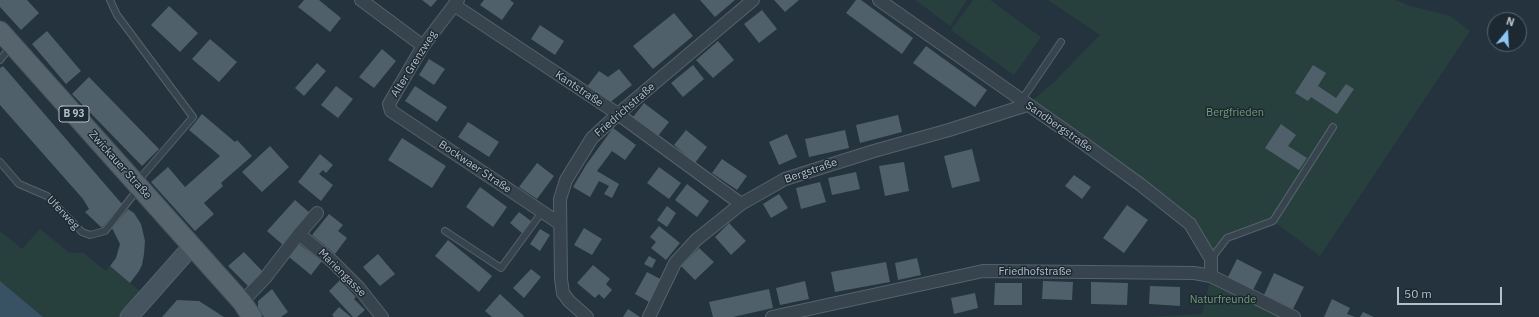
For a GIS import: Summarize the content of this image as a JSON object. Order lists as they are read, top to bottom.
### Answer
{
  "streets": {
    "main road": ["B 93", "Zwickauer Straße"],
    "street": [
      "Alter Grenzweg",
      "Kantstraße",
      "Friedrichstraße",
      "Sandbergstraße",
      "Bockwaer Straße",
      "Bergstraße",
      "Friedhofstraße",
      "Mariengasse"
    ],
    "lane": ["Uferweg"]
  },
  "crossings": [
    ["Alter Grenzweg", "Kantstraße"],
    ["Alter Grenzweg", "Bockwaer Straße"],
    ["Kantstraße", "Friedrichstraße"],
    ["Kantstraße", "Bergstraße"],
    ["Friedrichstraße", "Bockwaer Straße"],
    ["B 93", "Zwickauer Straße"],
    ["Sandbergstraße", "Bergstraße"],
    ["Zwickauer Straße", "Uferweg"]
  ],
  "parks": ["Bergfrieden", "Naturfreunde"],
  "scale_bar": "50 m",
  "north": "top"
}
